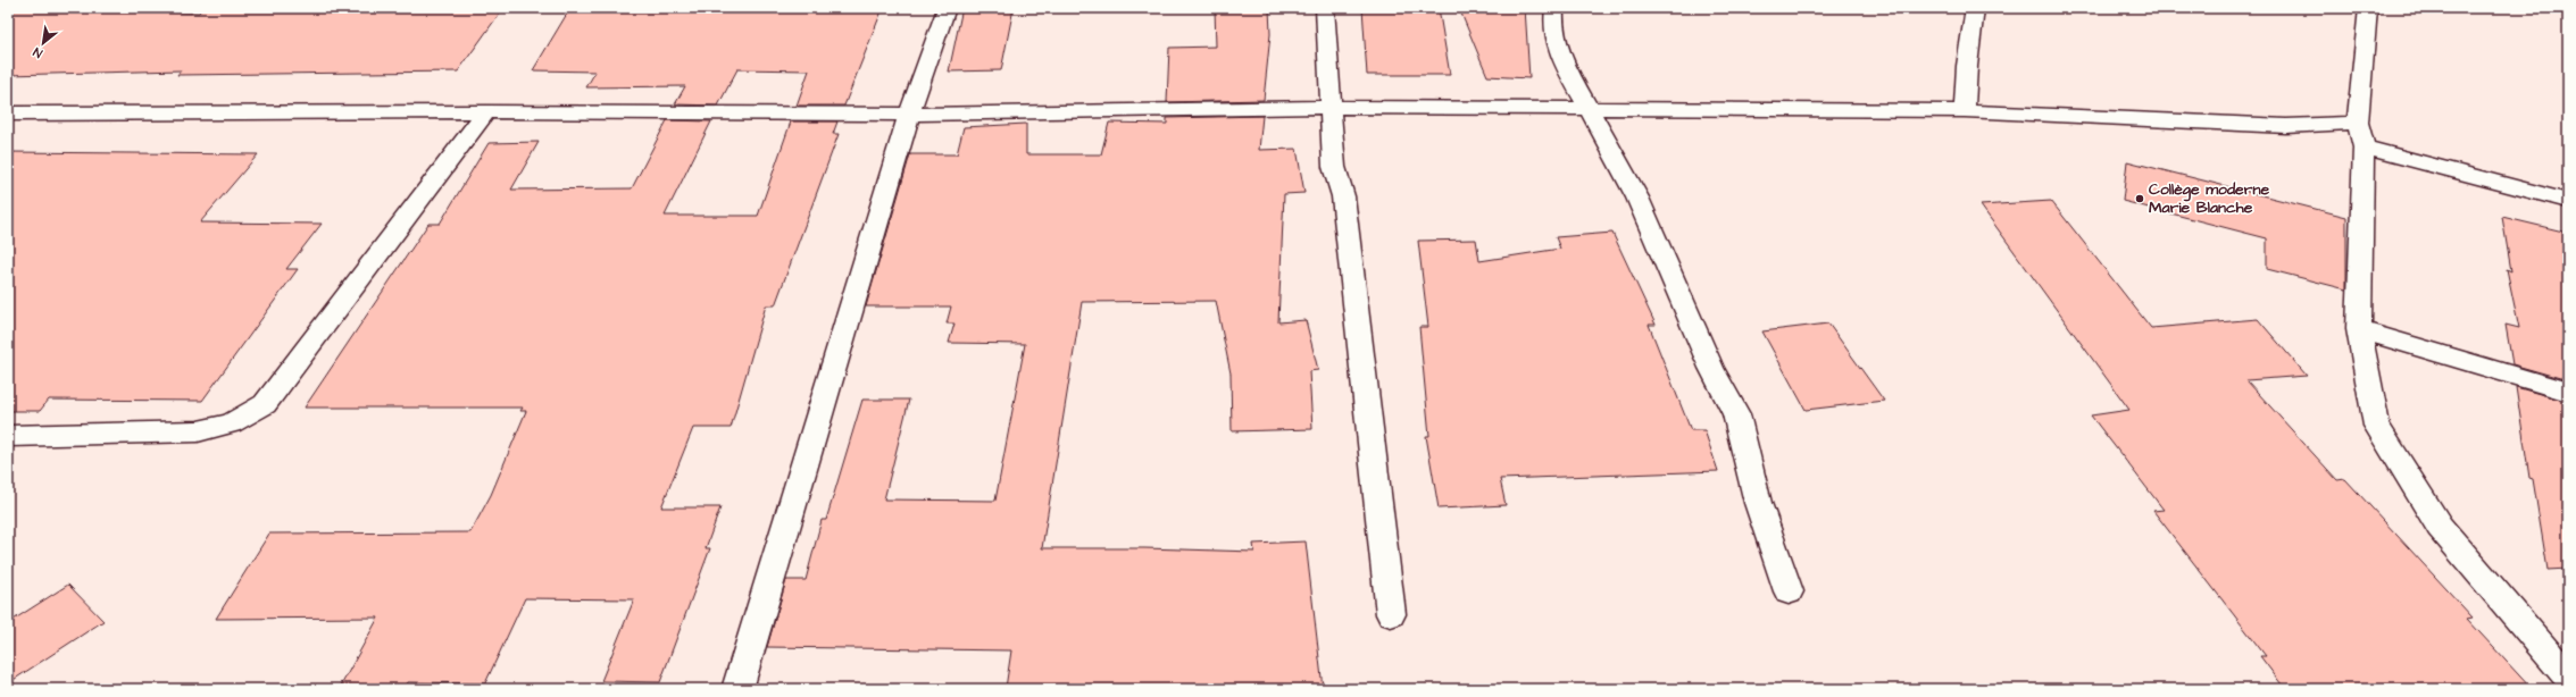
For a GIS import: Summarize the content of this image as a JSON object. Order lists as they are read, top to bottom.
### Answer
{
  "places": ["Collège moderne Marie Blanche"],
  "north": "bottom left"
}
